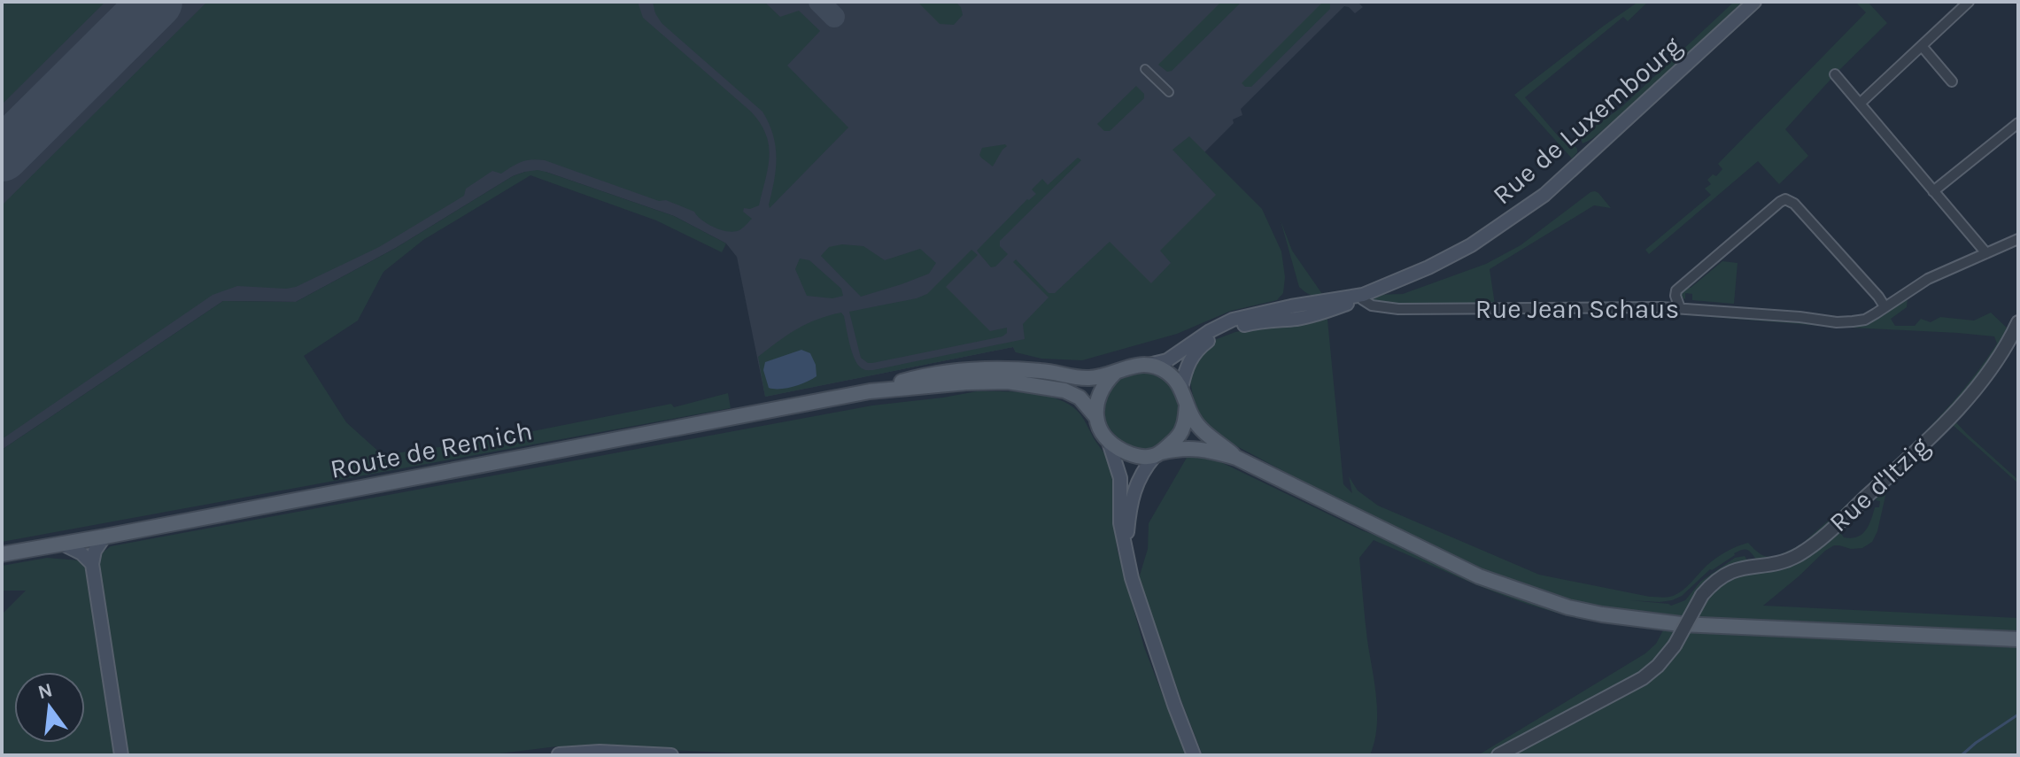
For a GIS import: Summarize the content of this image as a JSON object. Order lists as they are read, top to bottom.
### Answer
{
  "streets": {
    "main road": ["Rue de Luxembourg", "Route de Remich"],
    "street": ["Rue Jean Schaus", "Rue d'Itzig"]
  },
  "crossings": [
    ["Rue de Luxembourg", "Rue Jean Schaus"],
    ["Rue de Luxembourg", "Route de Remich"]
  ],
  "north": "top"
}
